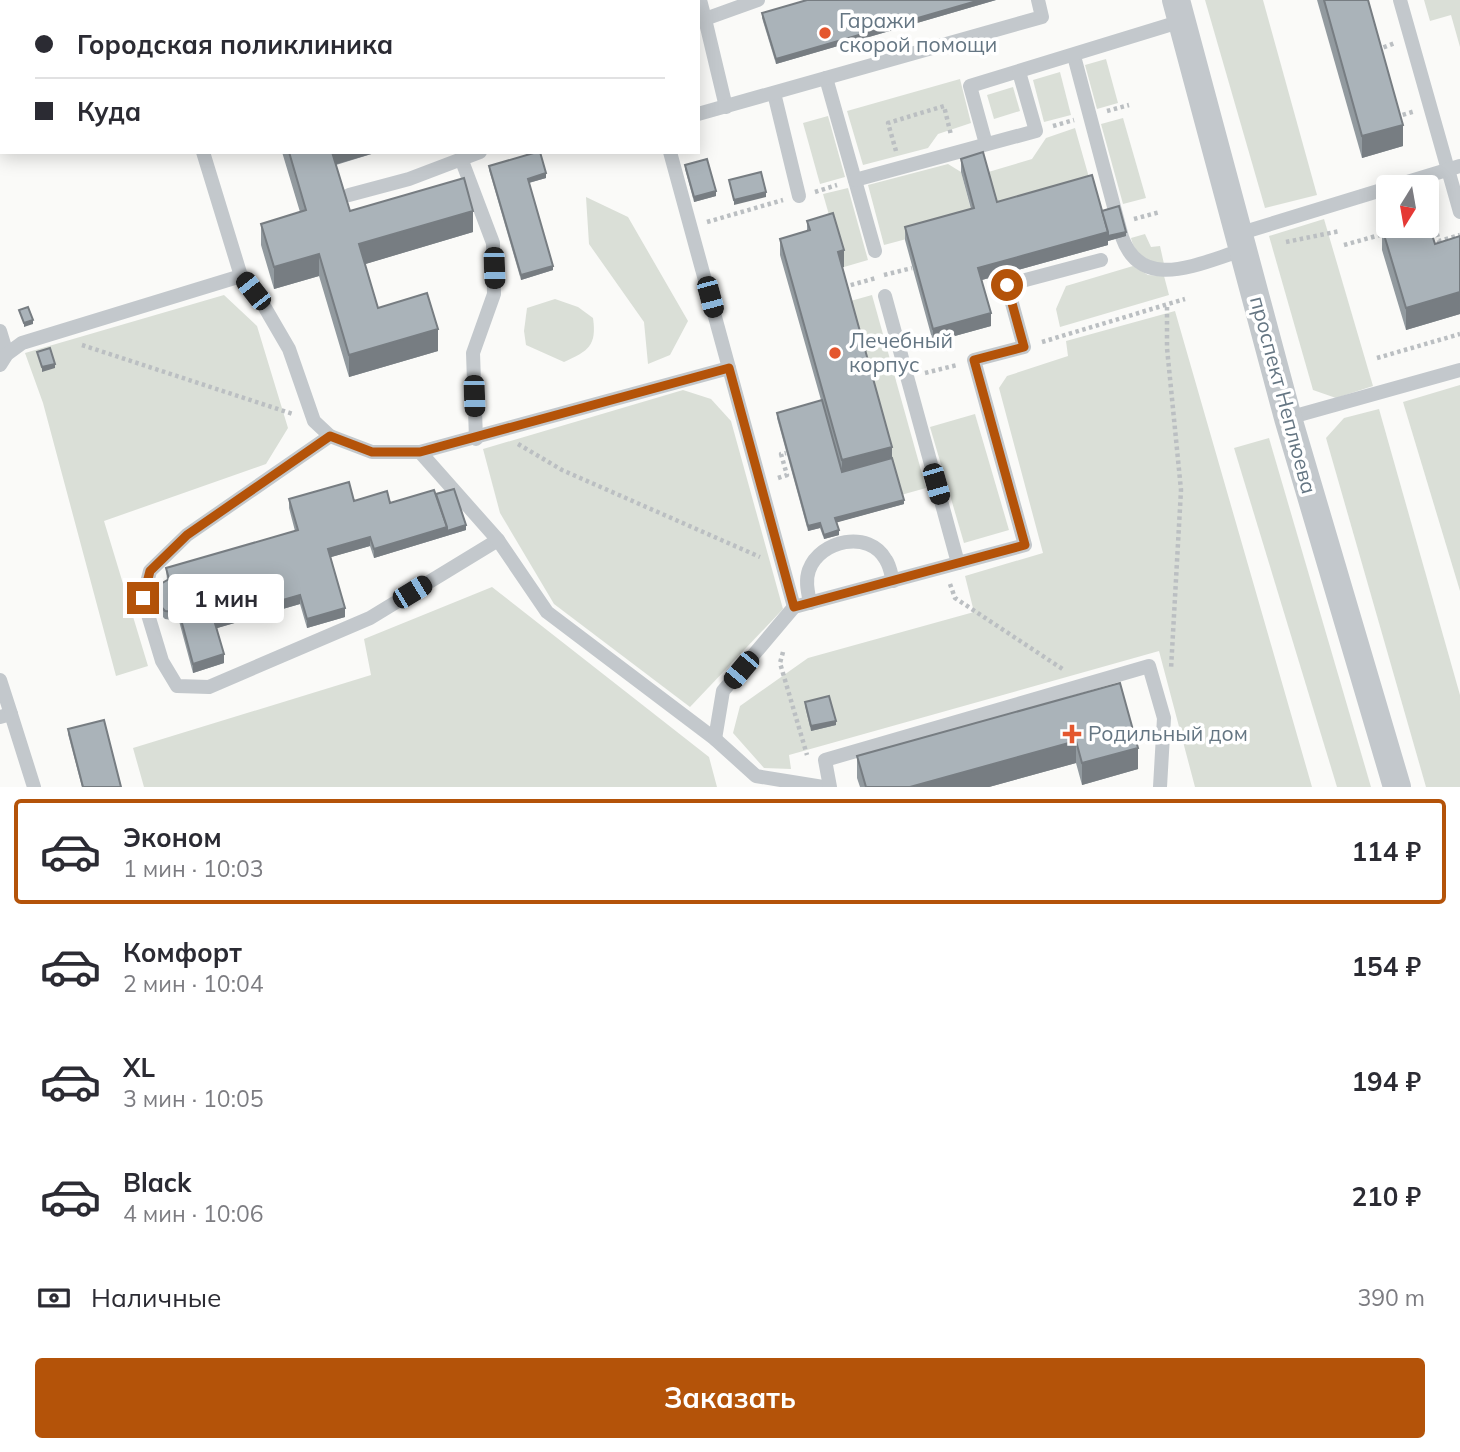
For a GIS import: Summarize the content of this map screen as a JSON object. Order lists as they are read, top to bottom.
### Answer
{
  "streets": {
    "street": ["проспект Неплюева"]
  },
  "places": {
    "other": ["Гаражи скорой помощи", "Лечебный корпус"],
    "health": ["Родильный дом"]
  },
  "north": "bottom",
  "page": {
    "banner": ["Городская поликлиника", "Куда"],
    "bubble": "1 мин",
    "list": [
      {
        "name": "Эконом",
        "note": "1 мин · 10:03",
        "value": "114 ₽"
      },
      {
        "name": "Комфорт",
        "note": "2 мин · 10:04",
        "value": "154 ₽"
      },
      {
        "name": "XL",
        "note": "3 мин · 10:05",
        "value": "194 ₽"
      },
      {
        "name": "Black",
        "note": "4 мин · 10:06",
        "value": "210 ₽"
      }
    ],
    "pay": ["Наличные", "390 m"],
    "buttons": "Заказать"
  }
}
